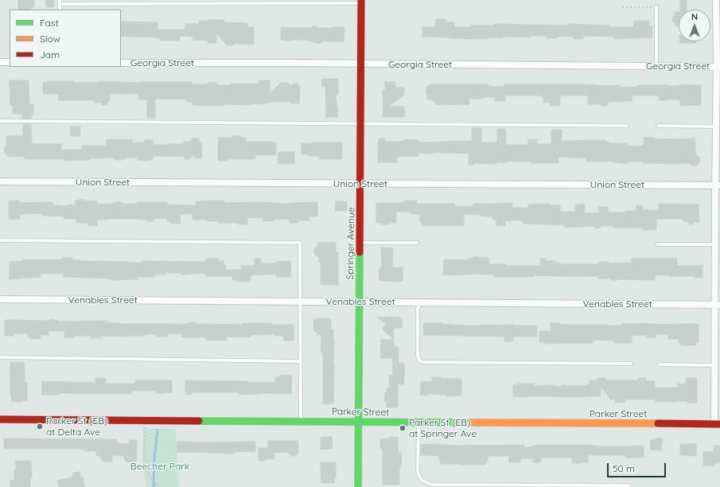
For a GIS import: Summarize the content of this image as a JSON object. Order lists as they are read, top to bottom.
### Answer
{
  "streets": {
    "street": [
      "Georgia Street",
      "Union Street",
      "Springer Avenue",
      "Venables Street",
      "Parker Street"
    ]
  },
  "crossings": [
    ["Georgia Street", "Springer Avenue"],
    ["Union Street", "Springer Avenue"],
    ["Springer Avenue", "Venables Street"],
    ["Springer Avenue", "Parker Street"]
  ],
  "parks": ["Beecher Park"],
  "places": ["Parker St (EB) at Delta Ave", "Parker St (EB) at Springer Ave"],
  "legend": ["Fast", "Slow", "Jam"],
  "scale_bar": "50 m",
  "north": "top"
}
